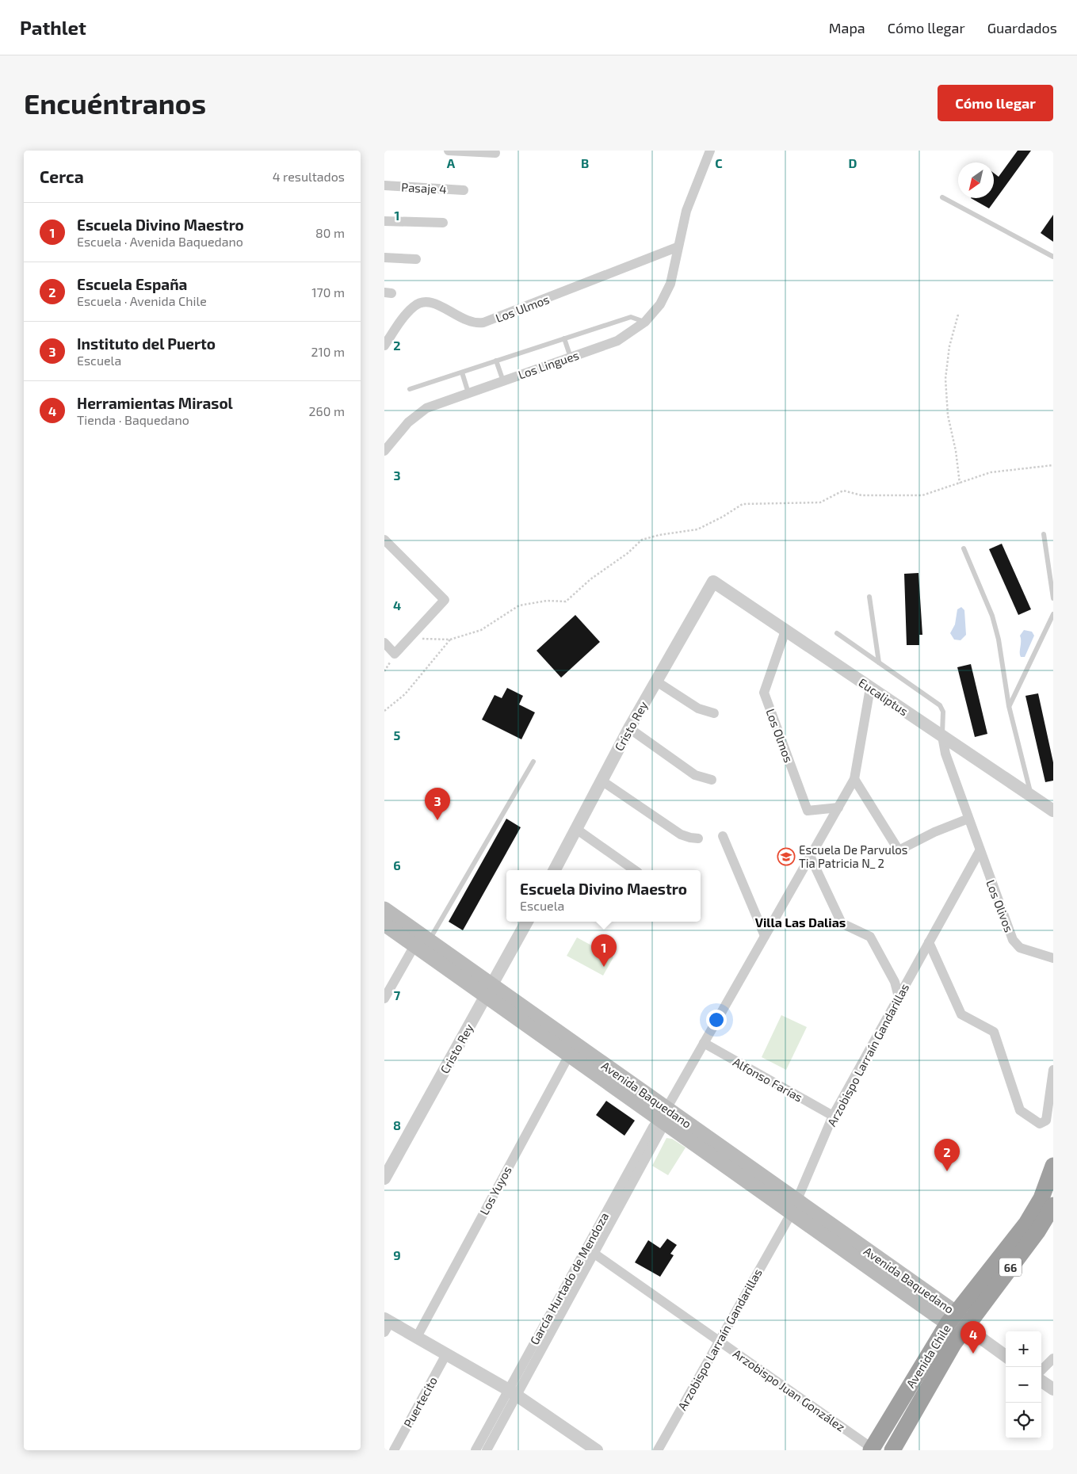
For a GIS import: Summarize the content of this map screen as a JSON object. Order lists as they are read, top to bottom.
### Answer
{
  "streets": {
    "highway": ["66", "Avenida Chile"],
    "main road": ["Avenida Baquedano"],
    "street": [
      "Pasaje 4",
      "Los Ulmos",
      "Los Lingues",
      "Eucaliptus",
      "Cristo Rey",
      "Los Olmos",
      "Los Olivos",
      "Arzobispo Larraín Gandarillas",
      "Alfonso Farías",
      "Los Yuyos",
      "García Hurtado de Mendoza",
      "Arzobispo Juan González",
      "Puertecito"
    ]
  },
  "crossings": [
    ["Los Ulmos", "Los Lingues"],
    ["Eucaliptus", "Cristo Rey"],
    ["Eucaliptus", "Los Olmos"],
    ["Eucaliptus", "García Hurtado de Mendoza"],
    ["Cristo Rey", "Avenida Baquedano"],
    ["Los Olmos", "García Hurtado de Mendoza"],
    ["Los Olivos", "Arzobispo Larraín Gandarillas"],
    ["Arzobispo Larraín Gandarillas", "Alfonso Farías"],
    ["Arzobispo Larraín Gandarillas", "Avenida Baquedano"],
    ["Arzobispo Larraín Gandarillas", "Arzobispo Juan González"],
    ["Alfonso Farías", "García Hurtado de Mendoza"],
    ["Avenida Baquedano", "Los Yuyos"],
    ["Avenida Baquedano", "García Hurtado de Mendoza"],
    ["Avenida Baquedano", "Avenida Chile"],
    ["García Hurtado de Mendoza", "Arzobispo Juan González"],
    ["Avenida Chile", "Arzobispo Juan González"]
  ],
  "districts": ["Villa Las Dalias"],
  "places": {
    "school or university": ["Escuela De Parvulos Tia Patricia N_ 2"]
  },
  "north": "bottom left",
  "page": {
    "header": "Pathlet",
    "nav": ["Mapa", "Cómo llegar", "Guardados"],
    "buttons": "Cómo llegar",
    "title": "Encuéntranos",
    "heading": ["Cerca", "4 resultados"],
    "list": [
      {
        "mark": "1",
        "name": "Escuela Divino Maestro",
        "note": "Escuela · Avenida Baquedano",
        "value": "80 m"
      },
      {
        "mark": "2",
        "name": "Escuela España",
        "note": "Escuela · Avenida Chile",
        "value": "170 m"
      },
      {
        "mark": "3",
        "name": "Instituto del Puerto",
        "note": "Escuela",
        "value": "210 m"
      },
      {
        "mark": "4",
        "name": "Herramientas Mirasol",
        "note": "Tienda · Baquedano",
        "value": "260 m"
      }
    ],
    "pins": [
      "3",
      "1",
      "2",
      "4"
    ],
    "popup": ["Escuela Divino Maestro", "Escuela"],
    "map_buttons": ["+", "−"]
  },
  "grid": {
    "columns": [
      "A",
      "B",
      "C",
      "D"
    ],
    "rows": [
      "1",
      "2",
      "3",
      "4",
      "5",
      "6",
      "7",
      "8",
      "9"
    ]
  }
}
